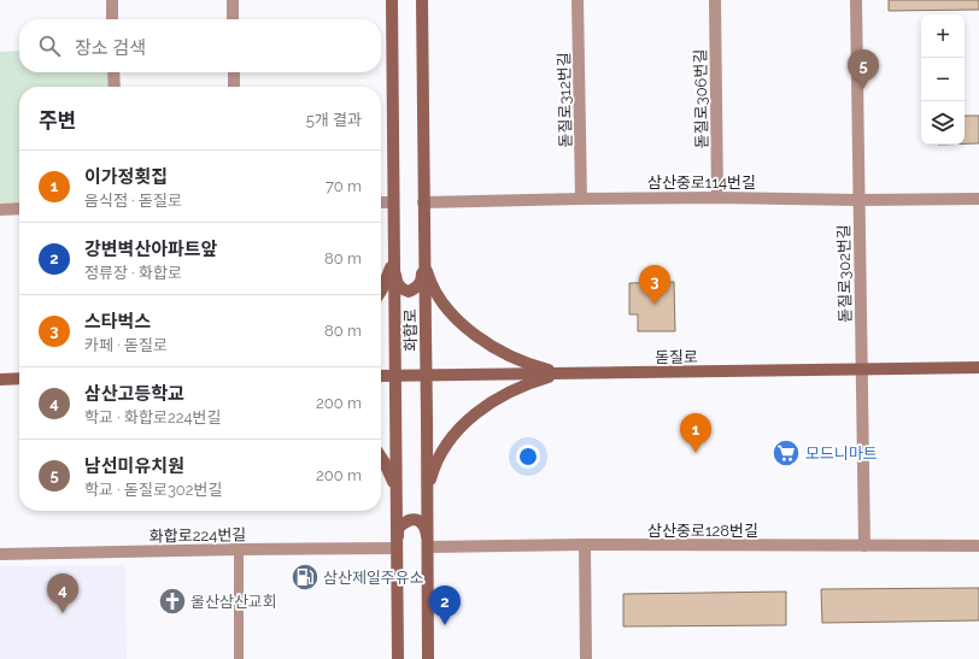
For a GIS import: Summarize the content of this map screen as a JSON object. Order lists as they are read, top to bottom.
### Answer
{
  "streets": {
    "main road": ["화합로", "돋질로"],
    "street": [
      "돋질로306번길",
      "돋질로312번길",
      "삼산중로114번길",
      "돋질로302번길",
      "삼산중로128번길",
      "화합로224번길"
    ]
  },
  "crossings": [
    ["돋질로306번길", "삼산중로114번길"],
    ["돋질로312번길", "삼산중로114번길"],
    ["삼산중로114번길", "돋질로302번길"],
    ["삼산중로114번길", "화합로"],
    ["돋질로302번길", "돋질로"],
    ["돋질로302번길", "삼산중로128번길"],
    ["화합로", "돋질로"],
    ["화합로", "삼산중로128번길"],
    ["화합로", "화합로224번길"]
  ],
  "places": {
    "supermarket": ["모드니마트"],
    "fuel station": ["삼산제일주유소"],
    "church": ["울산삼산교회"]
  },
  "page": {
    "map_buttons": ["+", "−"],
    "search": "장소 검색",
    "pins": [
      "5",
      "3",
      "1",
      "4",
      "2"
    ],
    "heading": ["주변", "5개 결과"],
    "list": [
      {
        "mark": "1",
        "name": "이가정횟집",
        "note": "음식점 · 돋질로",
        "value": "70 m"
      },
      {
        "mark": "2",
        "name": "강변벽산아파트앞",
        "note": "정류장 · 화합로",
        "value": "80 m"
      },
      {
        "mark": "3",
        "name": "스타벅스",
        "note": "카페 · 돋질로",
        "value": "80 m"
      },
      {
        "mark": "4",
        "name": "삼산고등학교",
        "note": "학교 · 화합로224번길",
        "value": "200 m"
      },
      {
        "mark": "5",
        "name": "남선미유치원",
        "note": "학교 · 돋질로302번길",
        "value": "200 m"
      }
    ]
  }
}
